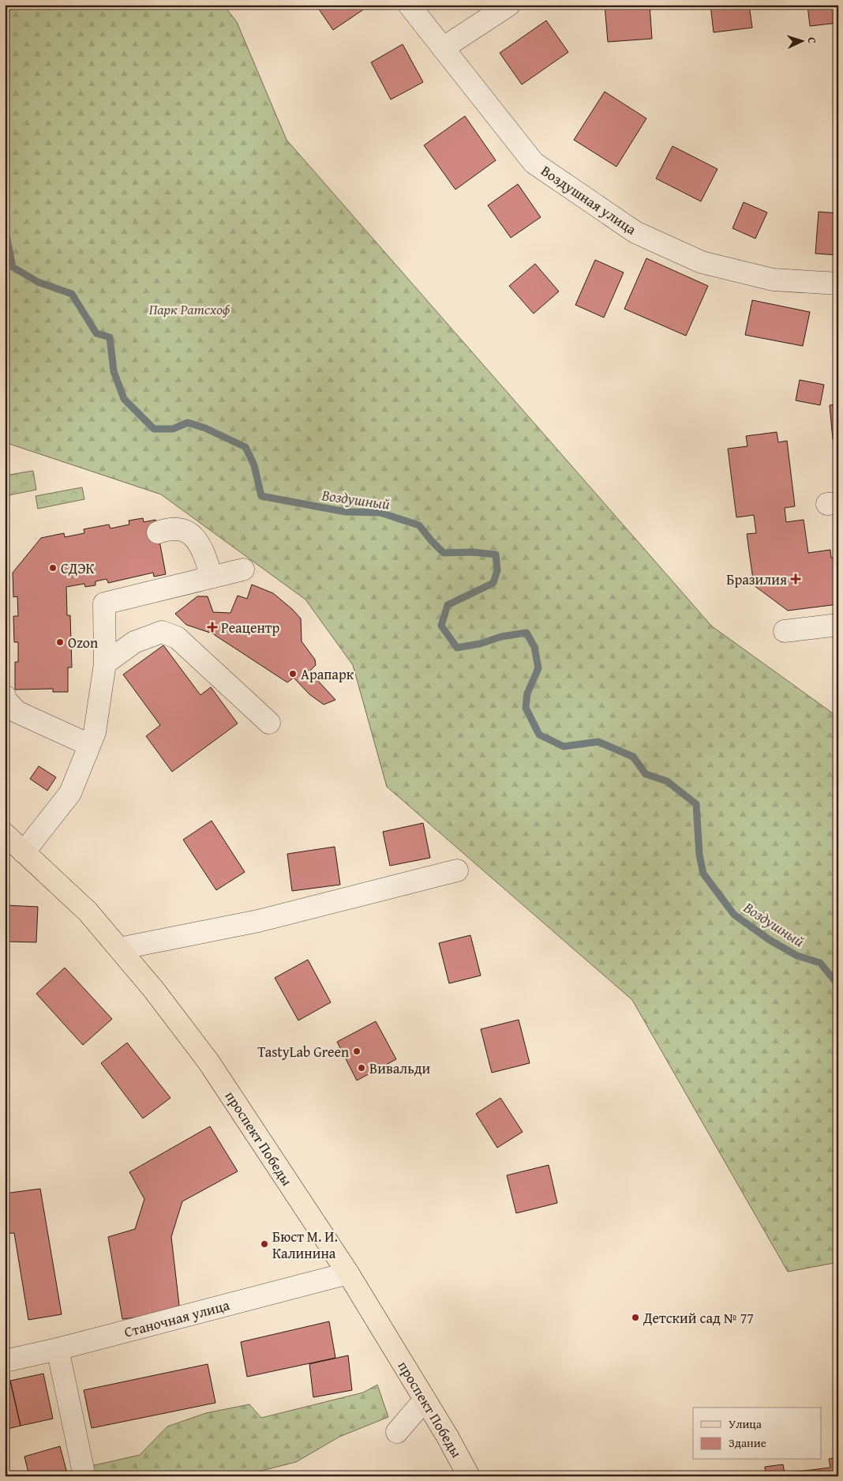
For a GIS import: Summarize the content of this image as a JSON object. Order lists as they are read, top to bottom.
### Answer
{
  "streets": {
    "main road": ["проспект Победы"],
    "street": ["Воздушная улица", "Станочная улица"]
  },
  "crossings": [
    ["проспект Победы", "Станочная улица"]
  ],
  "water": ["Воздушный"],
  "parks": ["Парк Ратсхоф"],
  "places": {
    "other": [
      "СДЭК",
      "Ozon",
      "Арапарк",
      "TastyLab Green",
      "Вивальди",
      "Бюст М. И. Калинина",
      "Детский сад № 77"
    ],
    "health": ["Бразилия", "Реацентр"]
  },
  "legend": ["Улица", "Здание"],
  "north": "right"
}
